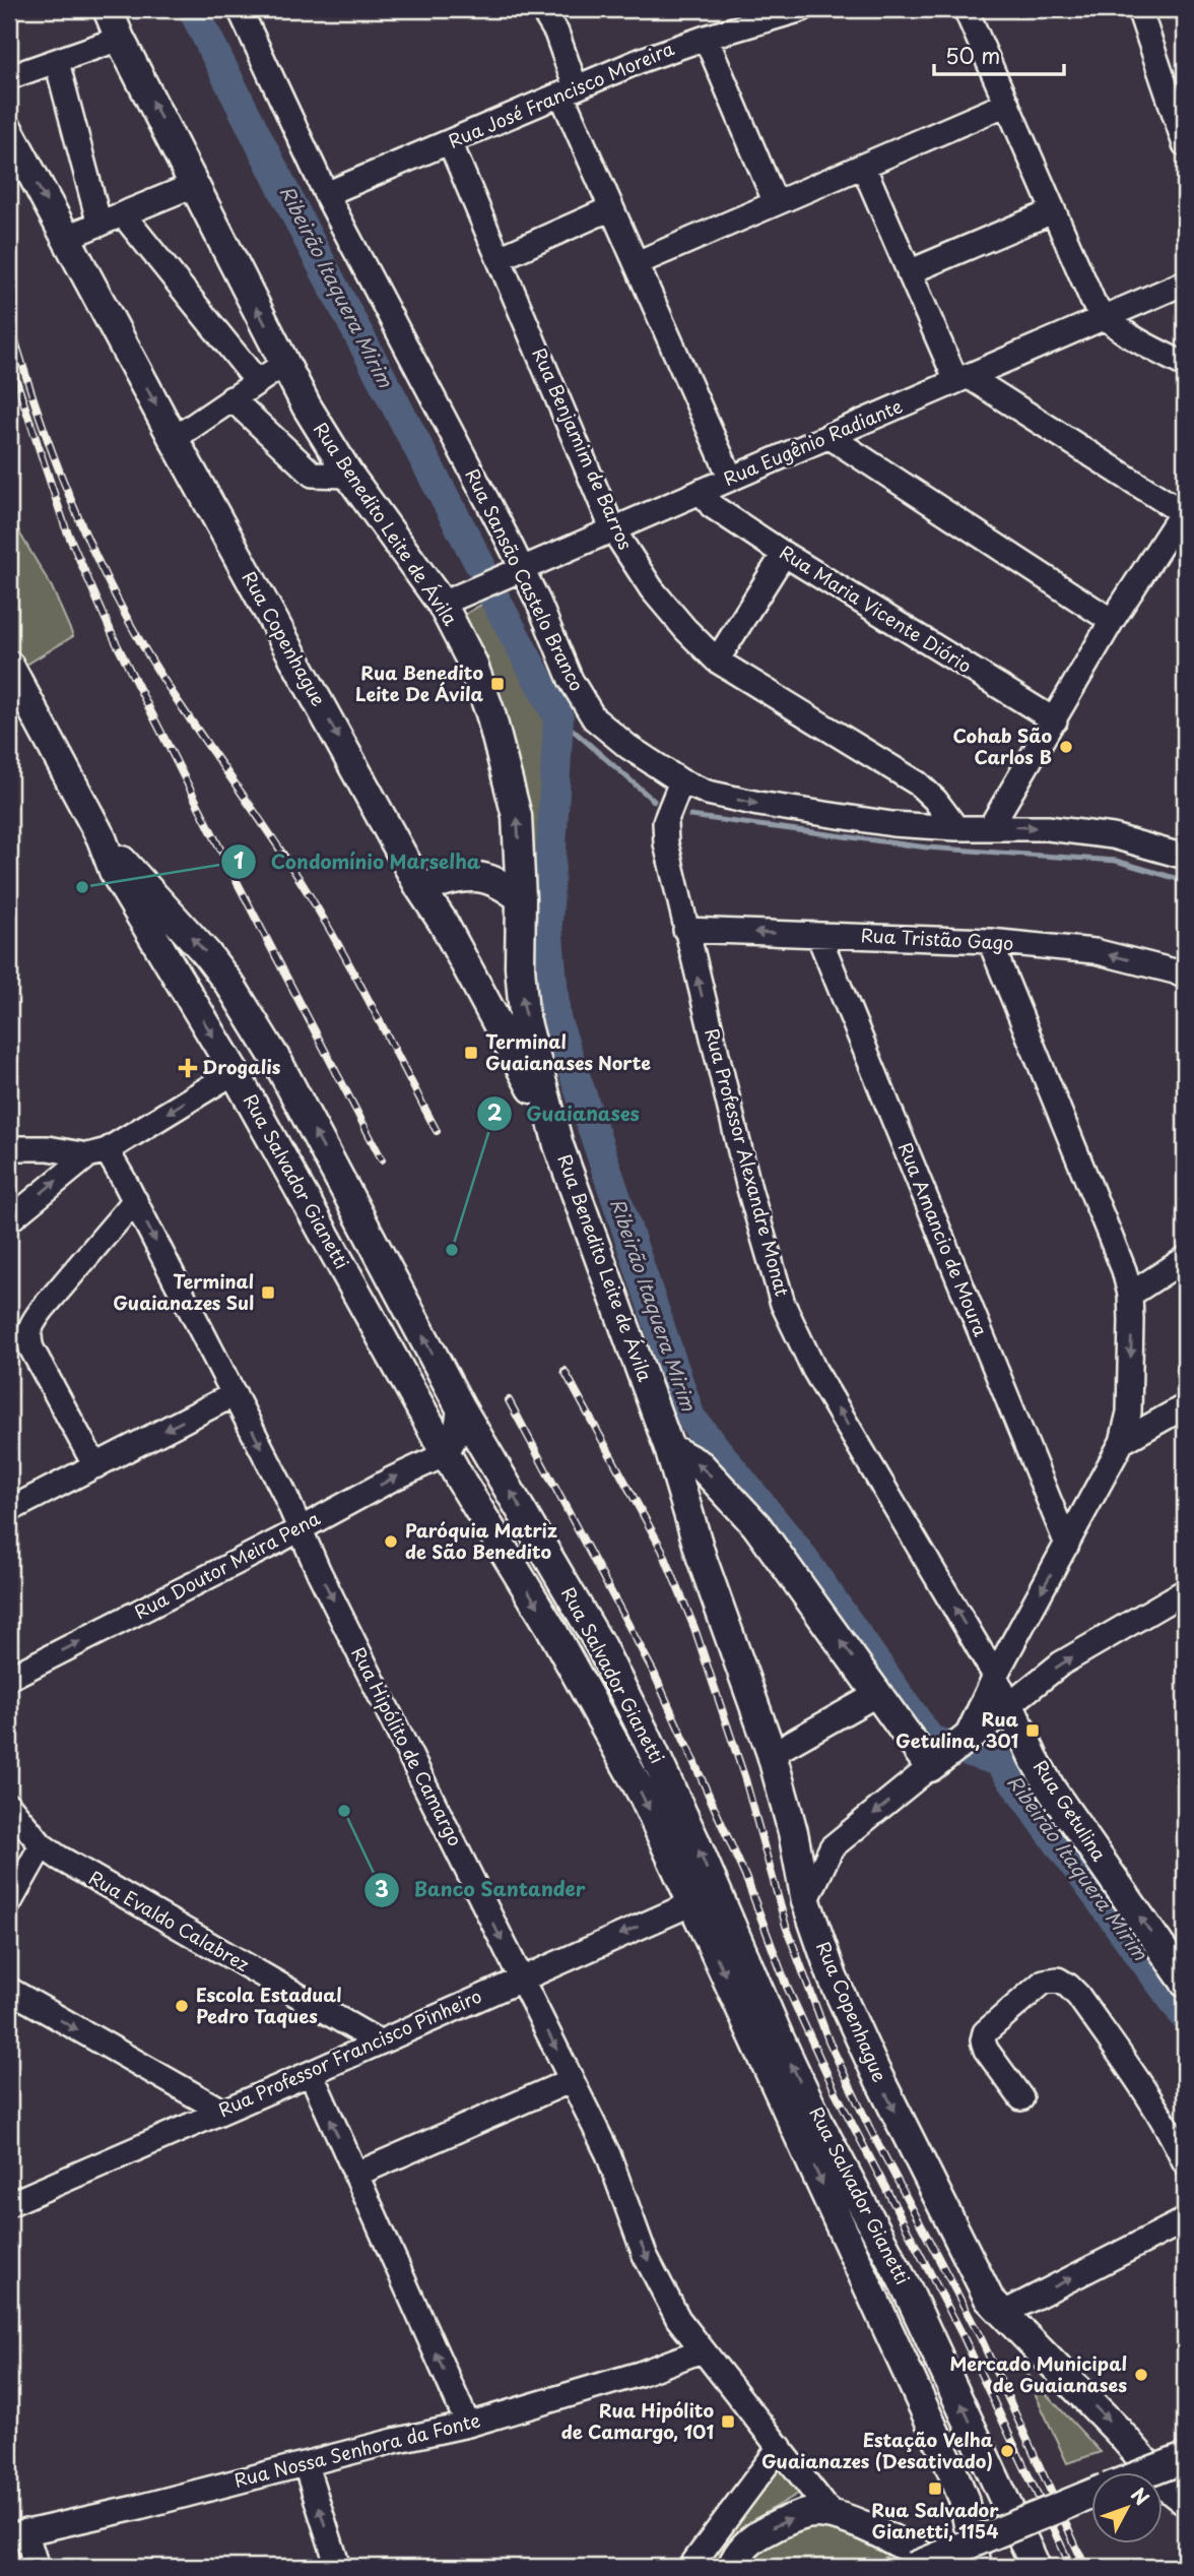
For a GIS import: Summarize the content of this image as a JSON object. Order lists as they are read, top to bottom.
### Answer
{
  "streets": {
    "main road": [
      "Rua Benedito Leite de Ávila",
      "Rua Copenhague",
      "Rua Salvador Gianetti",
      "Rua Getulina"
    ],
    "street": [
      "Rua José Francisco Moreira",
      "Rua Eugênio Radiante",
      "Rua Benjamim de Barros",
      "Rua Sansão Castelo Branco",
      "Rua Maria Vicente Diório",
      "Rua Tristão Gago",
      "Rua Professor Alexandre Monat",
      "Rua Amancio de Moura",
      "Rua Doutor Meira Pena",
      "Rua Hipólito de Camargo",
      "Rua Evaldo Calabrez",
      "Rua Professor Francisco Pinheiro",
      "Rua Nossa Senhora da Fonte"
    ]
  },
  "crossings": [
    ["Rua José Francisco Moreira", "Rua Benjamim de Barros"],
    ["Rua José Francisco Moreira", "Rua Sansão Castelo Branco"],
    ["Rua Eugênio Radiante", "Rua Benjamim de Barros"],
    ["Rua Eugênio Radiante", "Rua Benedito Leite de Ávila"],
    ["Rua Eugênio Radiante", "Rua Sansão Castelo Branco"],
    ["Rua Eugênio Radiante", "Rua Maria Vicente Diório"],
    ["Rua Benjamim de Barros", "Rua Sansão Castelo Branco"],
    ["Rua Benedito Leite de Ávila", "Rua Copenhague"],
    ["Rua Sansão Castelo Branco", "Rua Professor Alexandre Monat"],
    ["Rua Tristão Gago", "Rua Professor Alexandre Monat"],
    ["Rua Tristão Gago", "Rua Amancio de Moura"],
    ["Rua Professor Alexandre Monat", "Rua Getulina"],
    ["Rua Salvador Gianetti", "Rua Doutor Meira Pena"],
    ["Rua Salvador Gianetti", "Rua Professor Francisco Pinheiro"],
    ["Rua Doutor Meira Pena", "Rua Hipólito de Camargo"],
    ["Rua Hipólito de Camargo", "Rua Professor Francisco Pinheiro"],
    ["Rua Hipólito de Camargo", "Rua Nossa Senhora da Fonte"],
    ["Rua Evaldo Calabrez", "Rua Professor Francisco Pinheiro"]
  ],
  "one_way": [
    "Rua Benedito Leite de Ávila",
    "Rua Copenhague",
    "Rua Tristão Gago",
    "Rua Professor Alexandre Monat",
    "Rua Hipólito de Camargo",
    "Rua Getulina"
  ],
  "water": ["Ribeirão Itaquera Mirim"],
  "places": {
    "transit": [
      "Rua Benedito Leite De Ávila",
      "Terminal Guaianases Norte",
      "Terminal Guaianazes Sul",
      "Rua Getulina, 301",
      "Rua Hipólito de Camargo, 101",
      "Rua Salvador Gianetti, 1154"
    ],
    "other": [
      "Cohab São Carlos B",
      "Condomínio Marselha",
      "Guaianases",
      "Paróquia Matriz de São Benedito",
      "Banco Santander",
      "Escola Estadual Pedro Taques",
      "Mercado Municipal de Guaianases",
      "Estação Velha Guaianazes (Desativado)"
    ],
    "health": ["Drogalis"]
  },
  "scale_bar": "50 m",
  "north": "top right"
}
